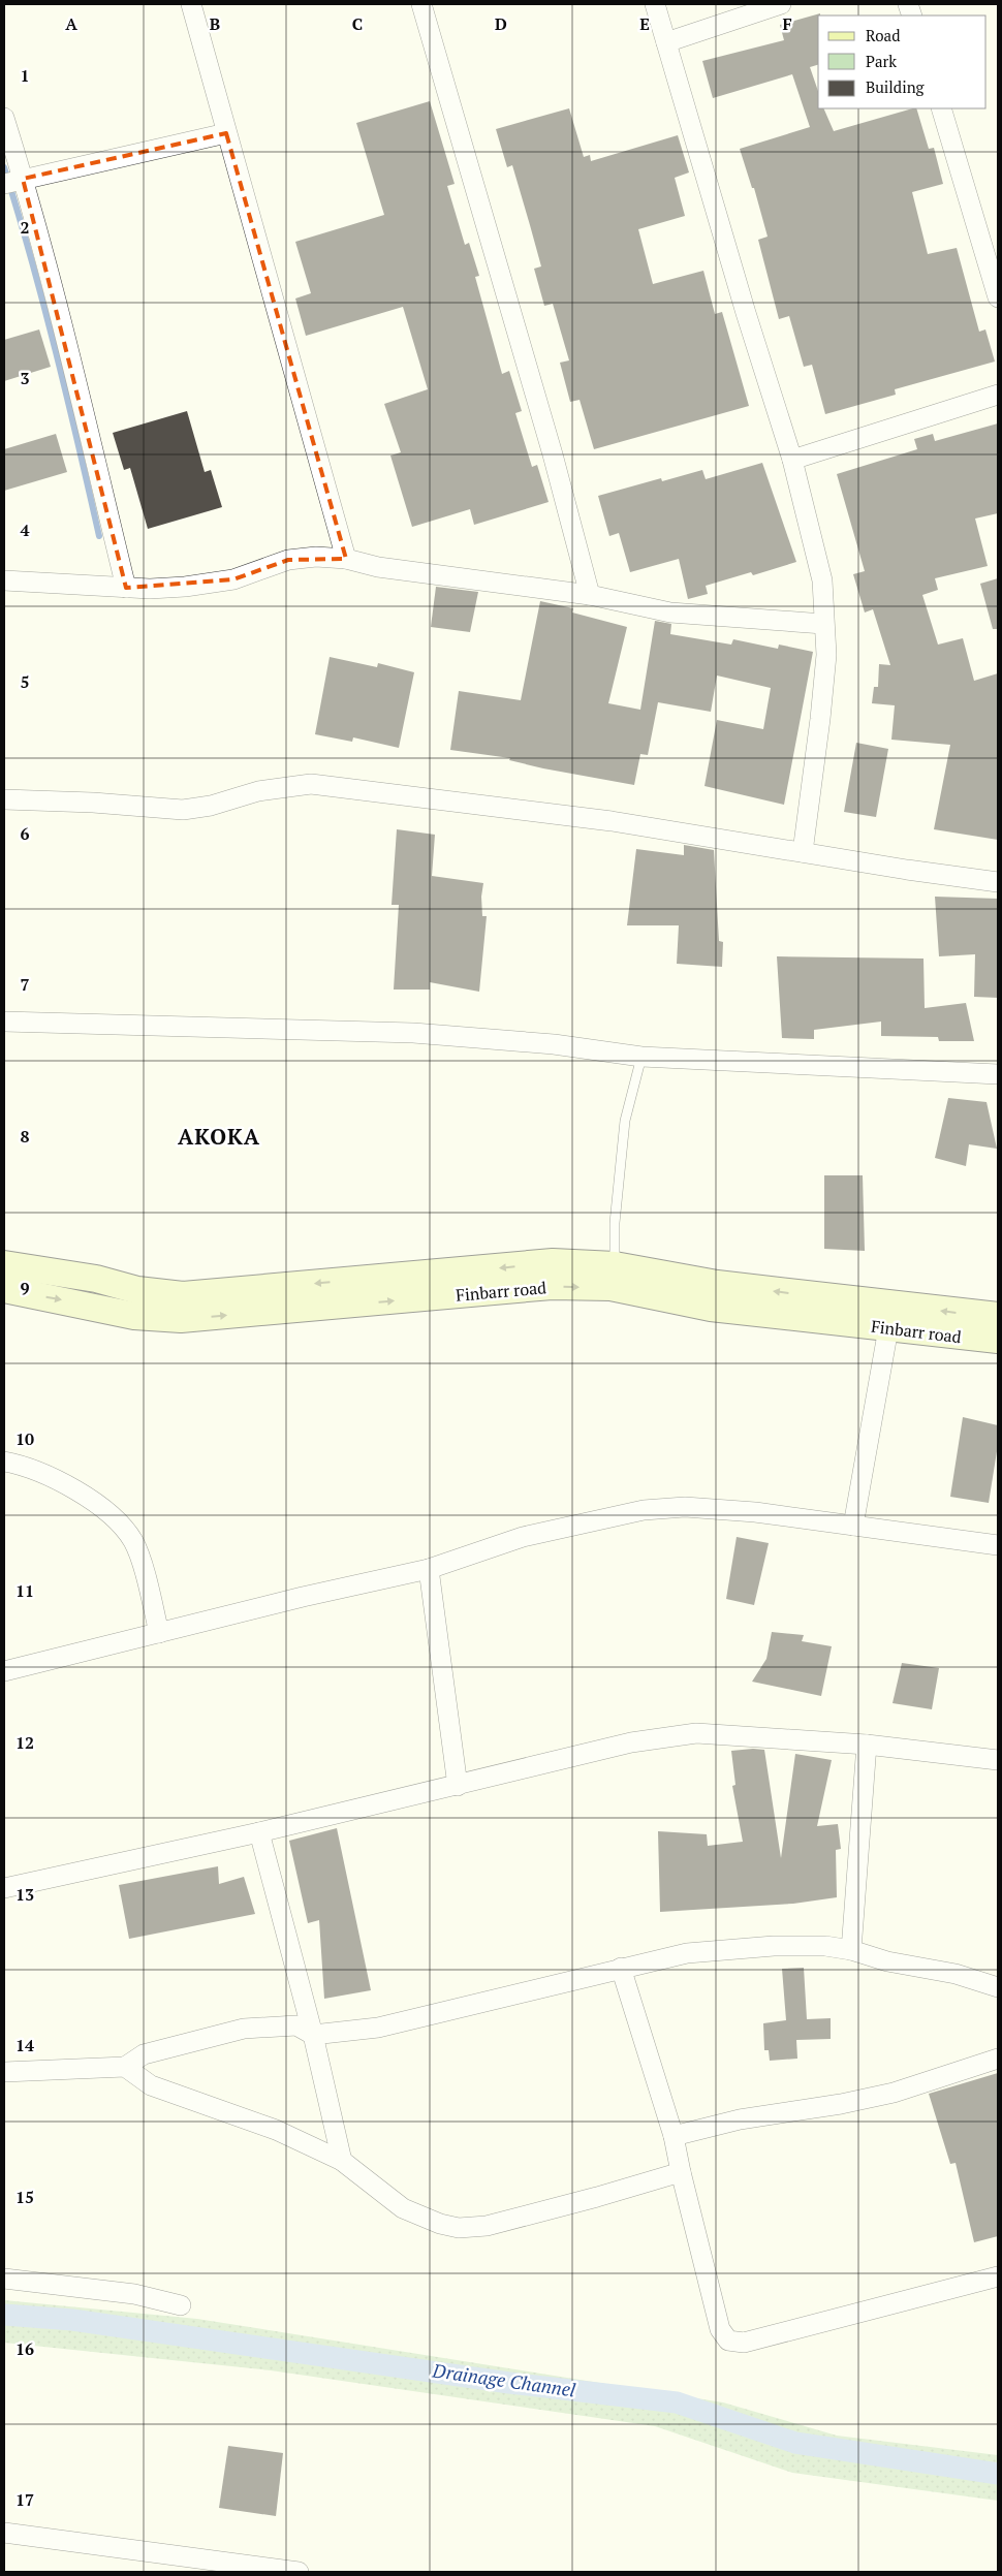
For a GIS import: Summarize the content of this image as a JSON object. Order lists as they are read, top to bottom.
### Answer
{
  "streets": {
    "main road": ["Finbarr road"]
  },
  "districts": ["AKOKA"],
  "water": ["Drainage Channel"],
  "legend": ["Road", "Park", "Building"],
  "grid": {
    "columns": [
      "A",
      "B",
      "C",
      "D",
      "E",
      "F"
    ],
    "rows": [
      "1",
      "2",
      "3",
      "4",
      "5",
      "6",
      "7",
      "8",
      "9",
      "10",
      "11",
      "12",
      "13",
      "14",
      "15",
      "16",
      "17"
    ]
  }
}
